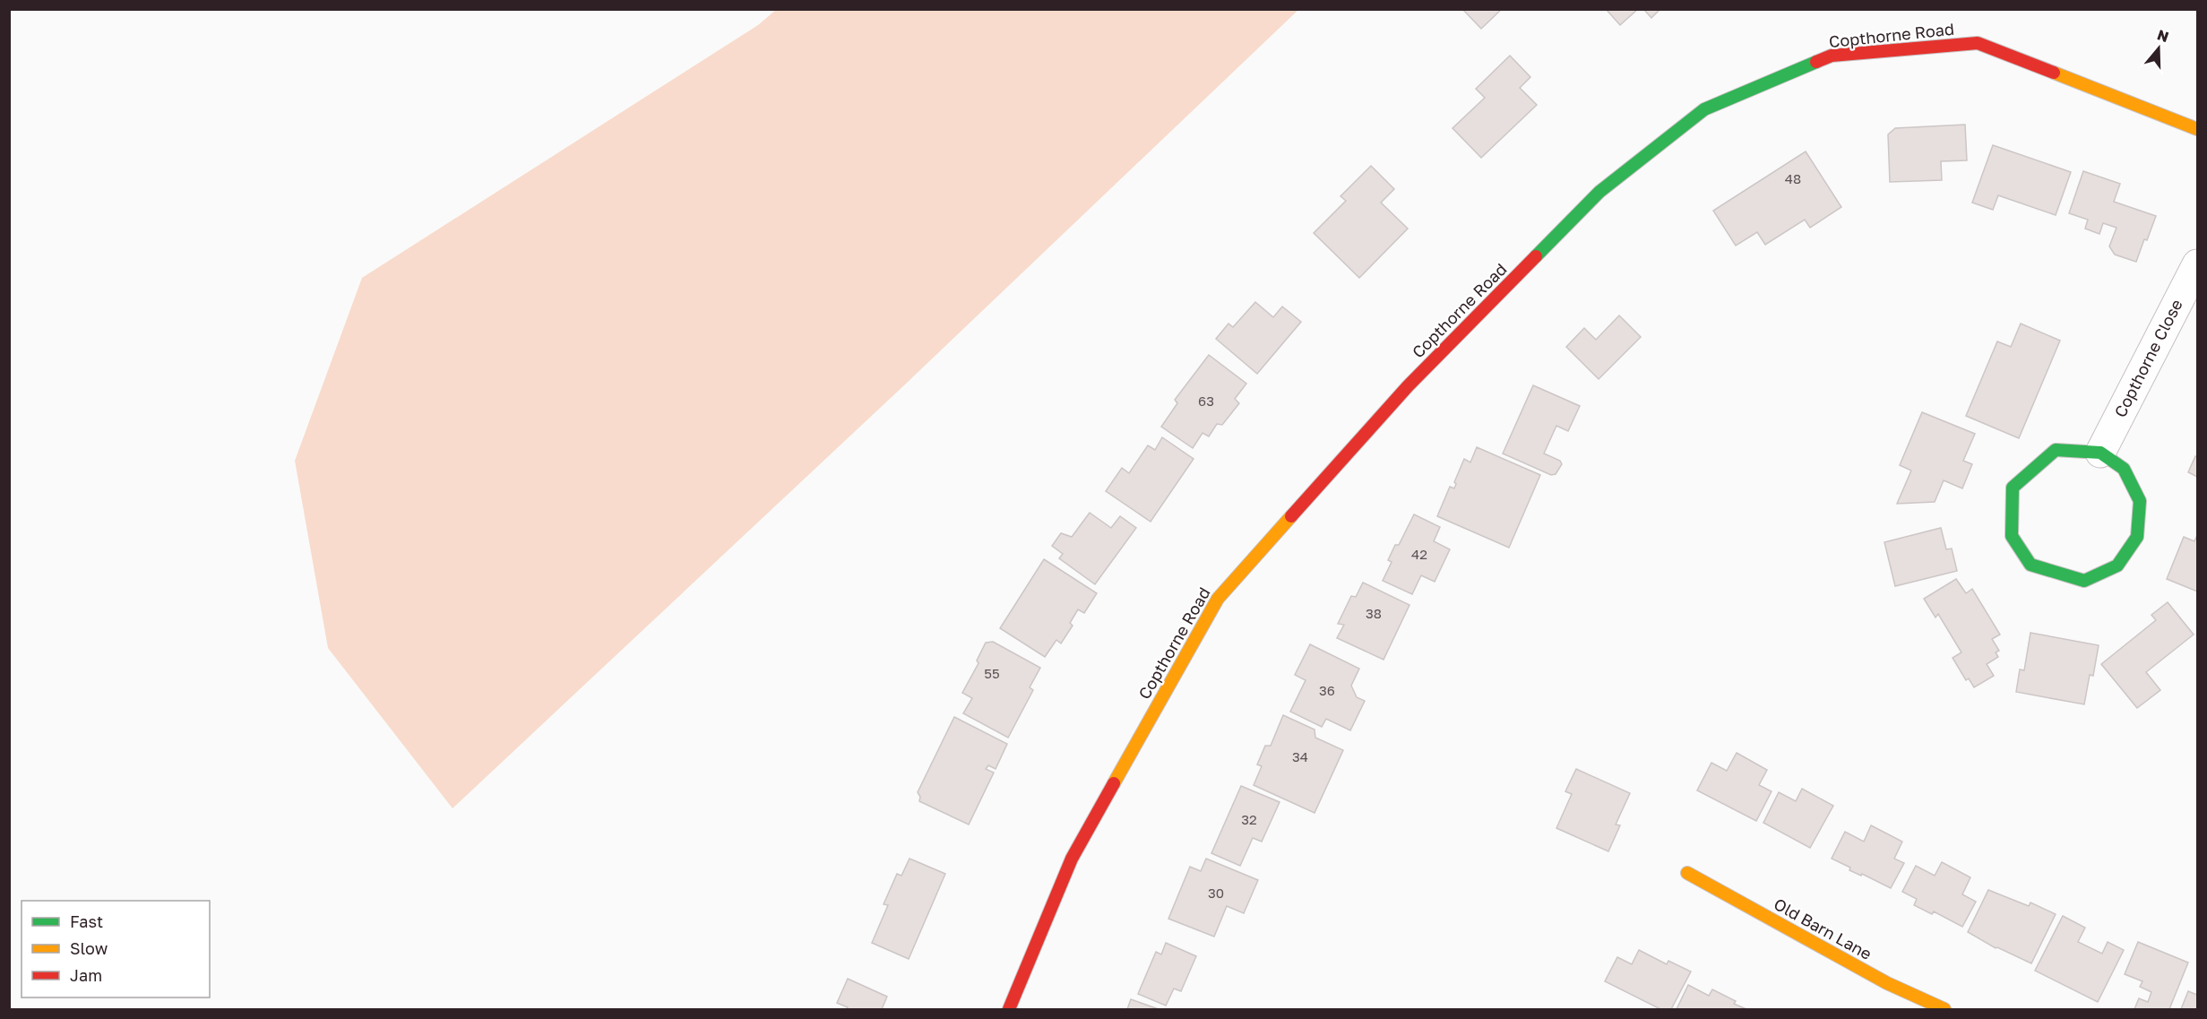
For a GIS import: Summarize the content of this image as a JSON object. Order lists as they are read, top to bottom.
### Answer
{
  "streets": {
    "street": ["Copthorne Road", "Copthorne Close", "Old Barn Lane"]
  },
  "house_numbers": [
    "48",
    "63",
    "42",
    "38",
    "55",
    "36",
    "34",
    "32",
    "30"
  ],
  "legend": ["Fast", "Slow", "Jam"],
  "north": "top"
}
